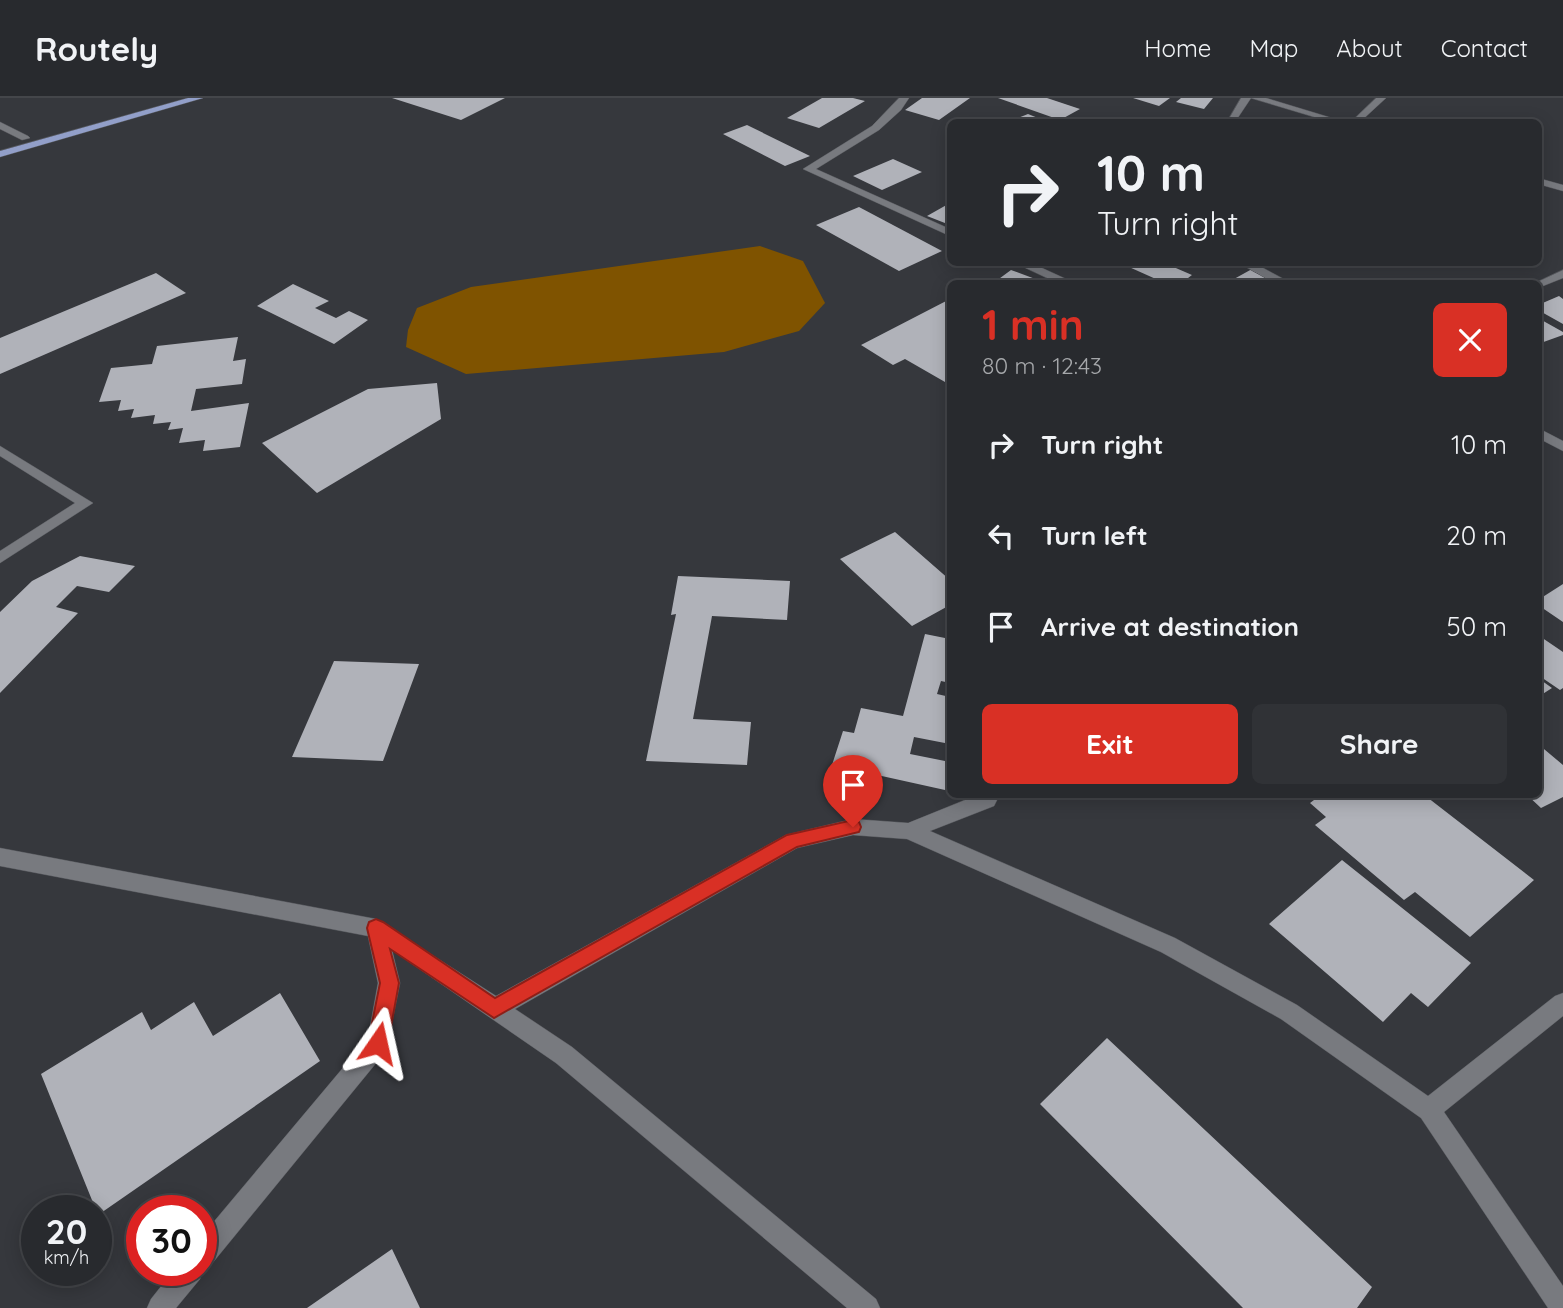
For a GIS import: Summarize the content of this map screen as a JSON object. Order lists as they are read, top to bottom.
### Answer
{
  "page": {
    "header": "Routely",
    "nav": [
      "Home",
      "Map",
      "About",
      "Contact"
    ],
    "turn": ["10 m", "Turn right"],
    "heading": ["1 min", "80 m · 12:43"],
    "list": [
      {
        "name": "Turn right",
        "value": "10 m"
      },
      {
        "name": "Turn left",
        "value": "20 m"
      },
      {
        "name": "Arrive at destination",
        "value": "50 m"
      }
    ],
    "buttons": ["Exit", "Share"],
    "speed": "20 km/h",
    "limit": "30"
  }
}
